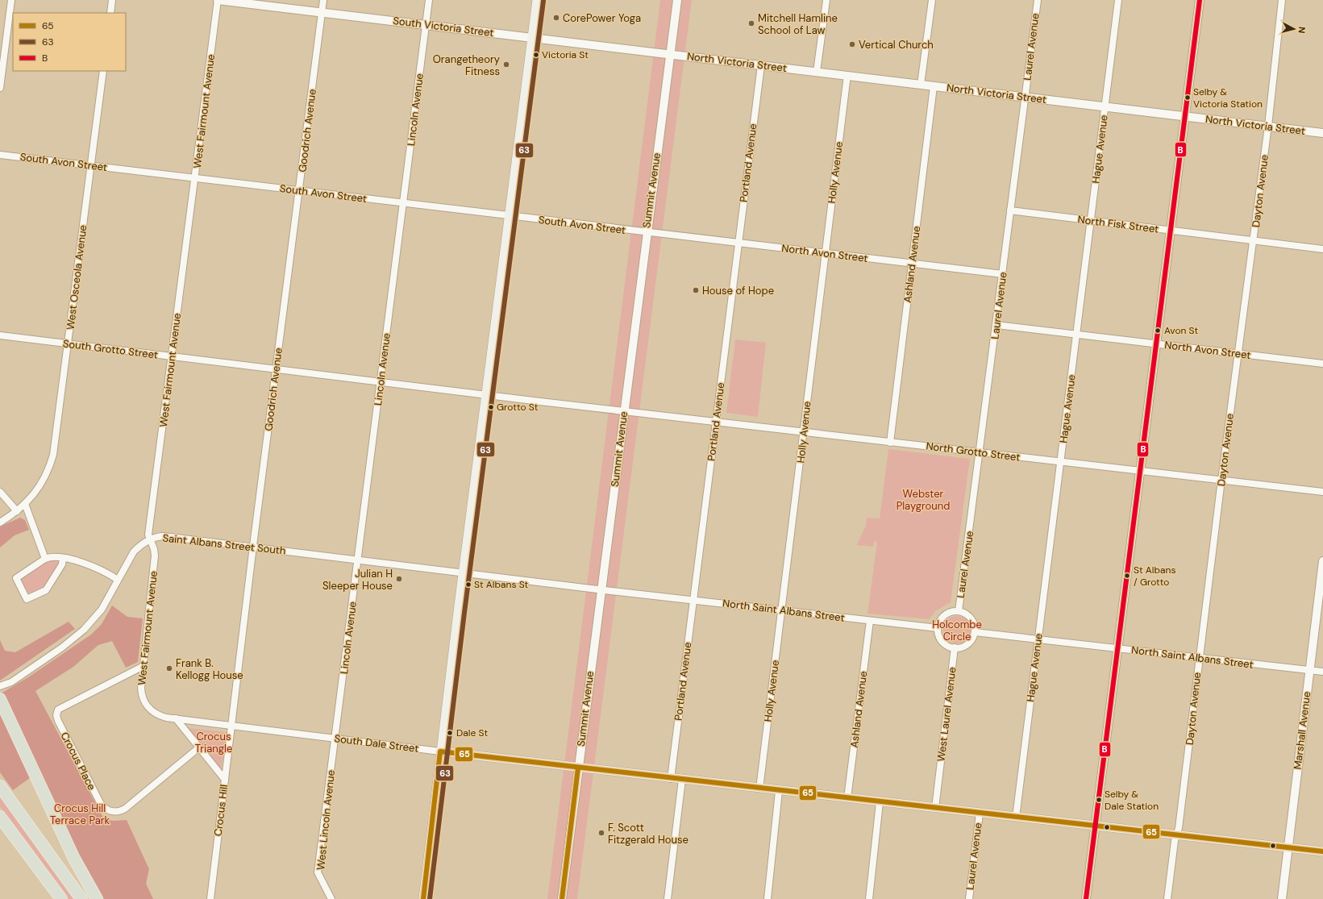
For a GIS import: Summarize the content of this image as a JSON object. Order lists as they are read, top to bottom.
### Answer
{
  "streets": {
    "main road": ["South Dale Street"],
    "street": [
      "South Victoria Street",
      "Laurel Avenue",
      "North Victoria Street",
      "Lincoln Avenue",
      "West Fairmount Avenue",
      "Goodrich Avenue",
      "Hague Avenue",
      "South Avon Street",
      "Portland Avenue",
      "Holly Avenue",
      "Summit Avenue",
      "Dayton Avenue",
      "North Fisk Street",
      "North Avon Street",
      "Ashland Avenue",
      "West Osceola Avenue",
      "South Grotto Street",
      "North Grotto Street",
      "Saint Albans Street South",
      "North Saint Albans Street",
      "West Laurel Avenue",
      "Marshall Avenue",
      "Crocus Place",
      "Crocus Hill",
      "West Lincoln Avenue"
    ]
  },
  "crossings": [
    ["South Victoria Street", "North Victoria Street"],
    ["South Victoria Street", "Lincoln Avenue"],
    ["South Victoria Street", "West Fairmount Avenue"],
    ["South Victoria Street", "Goodrich Avenue"],
    ["South Victoria Street", "Summit Avenue"],
    ["Laurel Avenue", "North Victoria Street"],
    ["Laurel Avenue", "North Fisk Street"],
    ["Laurel Avenue", "North Avon Street"],
    ["Laurel Avenue", "North Grotto Street"],
    ["Laurel Avenue", "North Saint Albans Street"],
    ["Laurel Avenue", "West Laurel Avenue"],
    ["Laurel Avenue", "South Dale Street"],
    ["North Victoria Street", "Hague Avenue"],
    ["North Victoria Street", "Portland Avenue"],
    ["North Victoria Street", "Holly Avenue"],
    ["North Victoria Street", "Summit Avenue"],
    ["North Victoria Street", "Dayton Avenue"],
    ["North Victoria Street", "Ashland Avenue"],
    ["Lincoln Avenue", "South Avon Street"],
    ["Lincoln Avenue", "South Grotto Street"],
    ["Lincoln Avenue", "Saint Albans Street South"],
    ["Lincoln Avenue", "South Dale Street"],
    ["Lincoln Avenue", "West Lincoln Avenue"],
    ["West Fairmount Avenue", "South Avon Street"],
    ["West Fairmount Avenue", "South Grotto Street"],
    ["West Fairmount Avenue", "Saint Albans Street South"],
    ["West Fairmount Avenue", "South Dale Street"],
    ["West Fairmount Avenue", "Crocus Place"],
    ["West Fairmount Avenue", "Crocus Hill"],
    ["Goodrich Avenue", "South Avon Street"],
    ["Goodrich Avenue", "South Grotto Street"],
    ["Goodrich Avenue", "Saint Albans Street South"],
    ["Goodrich Avenue", "South Dale Street"],
    ["Goodrich Avenue", "Crocus Hill"],
    ["Hague Avenue", "North Fisk Street"],
    ["Hague Avenue", "North Avon Street"],
    ["Hague Avenue", "North Grotto Street"],
    ["Hague Avenue", "North Saint Albans Street"],
    ["Hague Avenue", "South Dale Street"],
    ["South Avon Street", "Summit Avenue"],
    ["South Avon Street", "North Avon Street"],
    ["South Avon Street", "West Osceola Avenue"],
    ["Portland Avenue", "North Avon Street"],
    ["Portland Avenue", "North Grotto Street"],
    ["Portland Avenue", "North Saint Albans Street"],
    ["Portland Avenue", "South Dale Street"],
    ["Holly Avenue", "North Avon Street"],
    ["Holly Avenue", "North Grotto Street"],
    ["Holly Avenue", "North Saint Albans Street"],
    ["Holly Avenue", "South Dale Street"],
    ["Summit Avenue", "North Avon Street"],
    ["Summit Avenue", "South Grotto Street"],
    ["Summit Avenue", "North Grotto Street"],
    ["Summit Avenue", "North Saint Albans Street"],
    ["Summit Avenue", "South Dale Street"],
    ["Dayton Avenue", "North Fisk Street"],
    ["Dayton Avenue", "North Avon Street"],
    ["Dayton Avenue", "North Grotto Street"],
    ["Dayton Avenue", "North Saint Albans Street"],
    ["Dayton Avenue", "South Dale Street"],
    ["North Avon Street", "Ashland Avenue"],
    ["Ashland Avenue", "North Grotto Street"],
    ["Ashland Avenue", "North Saint Albans Street"],
    ["Ashland Avenue", "South Dale Street"],
    ["West Osceola Avenue", "South Grotto Street"],
    ["South Grotto Street", "North Grotto Street"],
    ["Saint Albans Street South", "North Saint Albans Street"],
    ["North Saint Albans Street", "West Laurel Avenue"],
    ["North Saint Albans Street", "Marshall Avenue"],
    ["West Laurel Avenue", "South Dale Street"],
    ["Marshall Avenue", "South Dale Street"],
    ["South Dale Street", "Crocus Hill"],
    ["South Dale Street", "West Lincoln Avenue"],
    ["Crocus Place", "Crocus Hill"]
  ],
  "parks": [
    "Webster Playground",
    "Holcombe Circle",
    "Crocus Triangle",
    "Crocus Hill Terrace Park"
  ],
  "places": [
    "CorePower Yoga",
    "Mitchell Hamline School of Law",
    "Vertical Church",
    "Victoria St",
    "Orangetheory Fitness",
    "Selby & Victoria Station",
    "House of Hope",
    "Avon St",
    "Grotto St",
    "St Albans / Grotto",
    "Julian H Sleeper House",
    "St Albans St",
    "Frank B. Kellogg House",
    "Dale St",
    "Selby & Dale Station",
    "F. Scott Fitzgerald House"
  ],
  "lines": ["transit line B", "transit line 63", "transit line 65"],
  "legend": ["65", "63", "B"],
  "north": "right"
}
